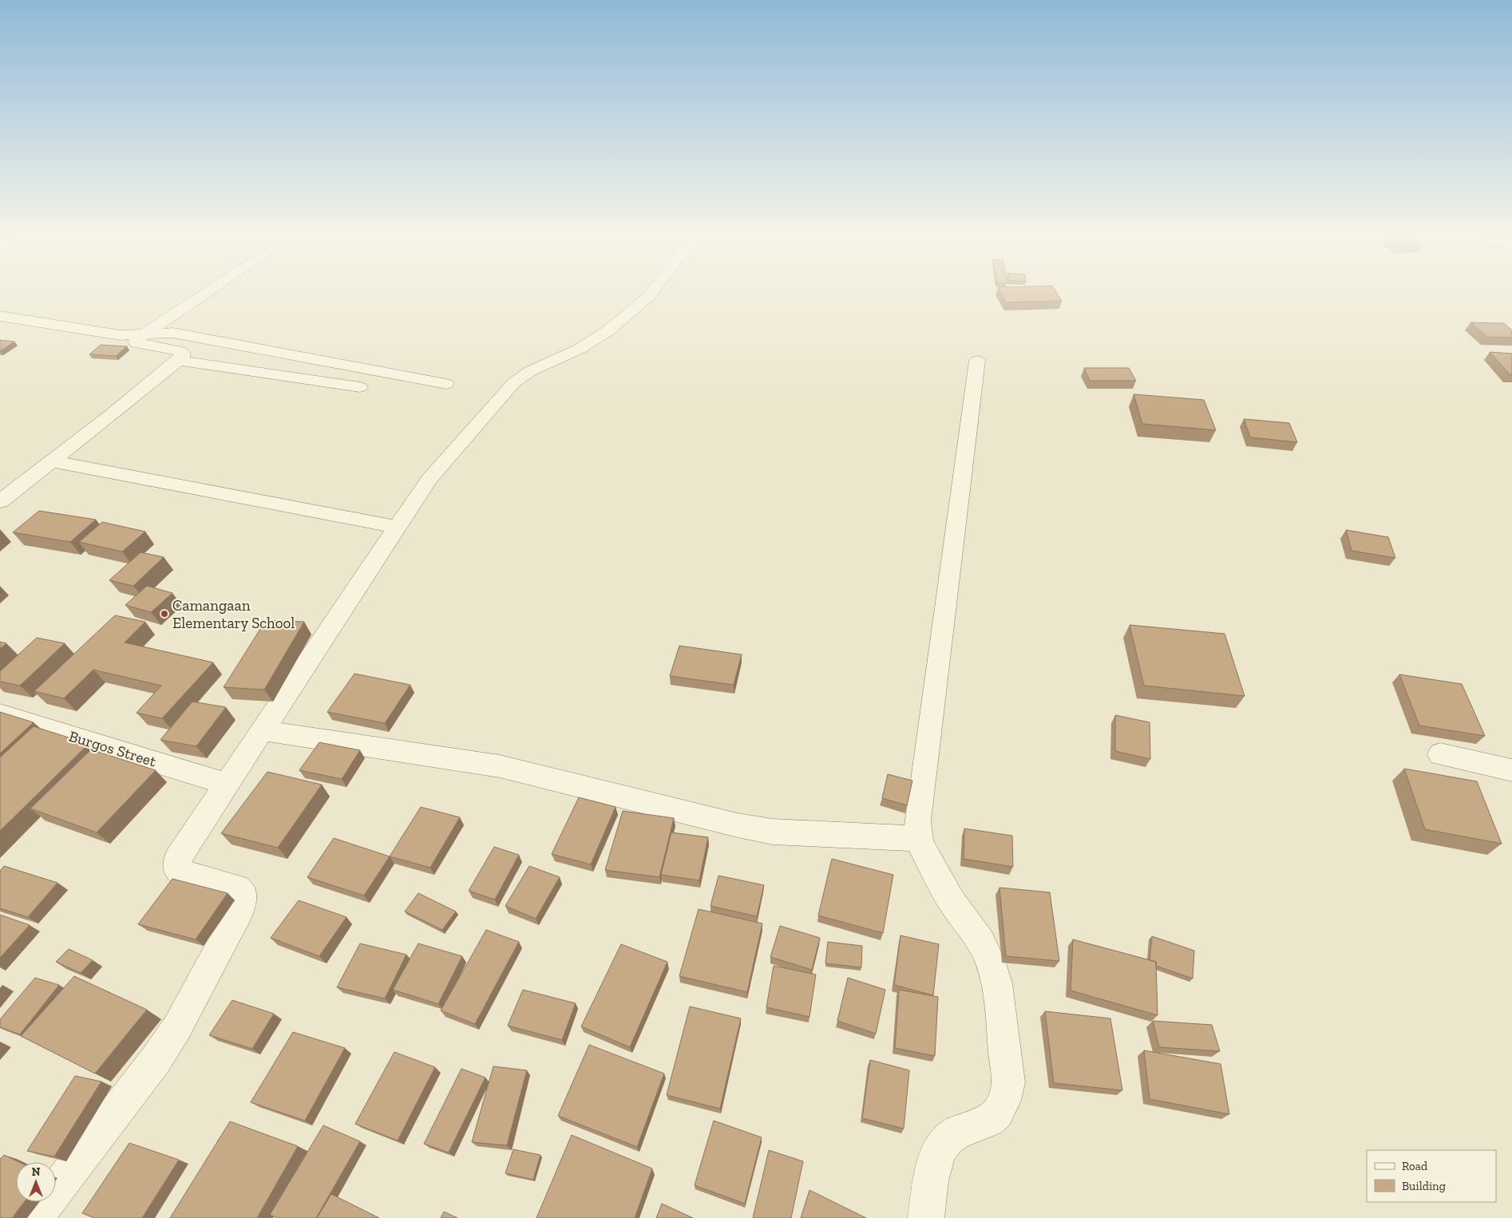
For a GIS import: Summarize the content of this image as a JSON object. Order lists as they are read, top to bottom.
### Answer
{
  "streets": {
    "street": ["Burgos Street"]
  },
  "places": ["Camangaan Elementary School"],
  "legend": ["Road", "Building"],
  "north": "top"
}
